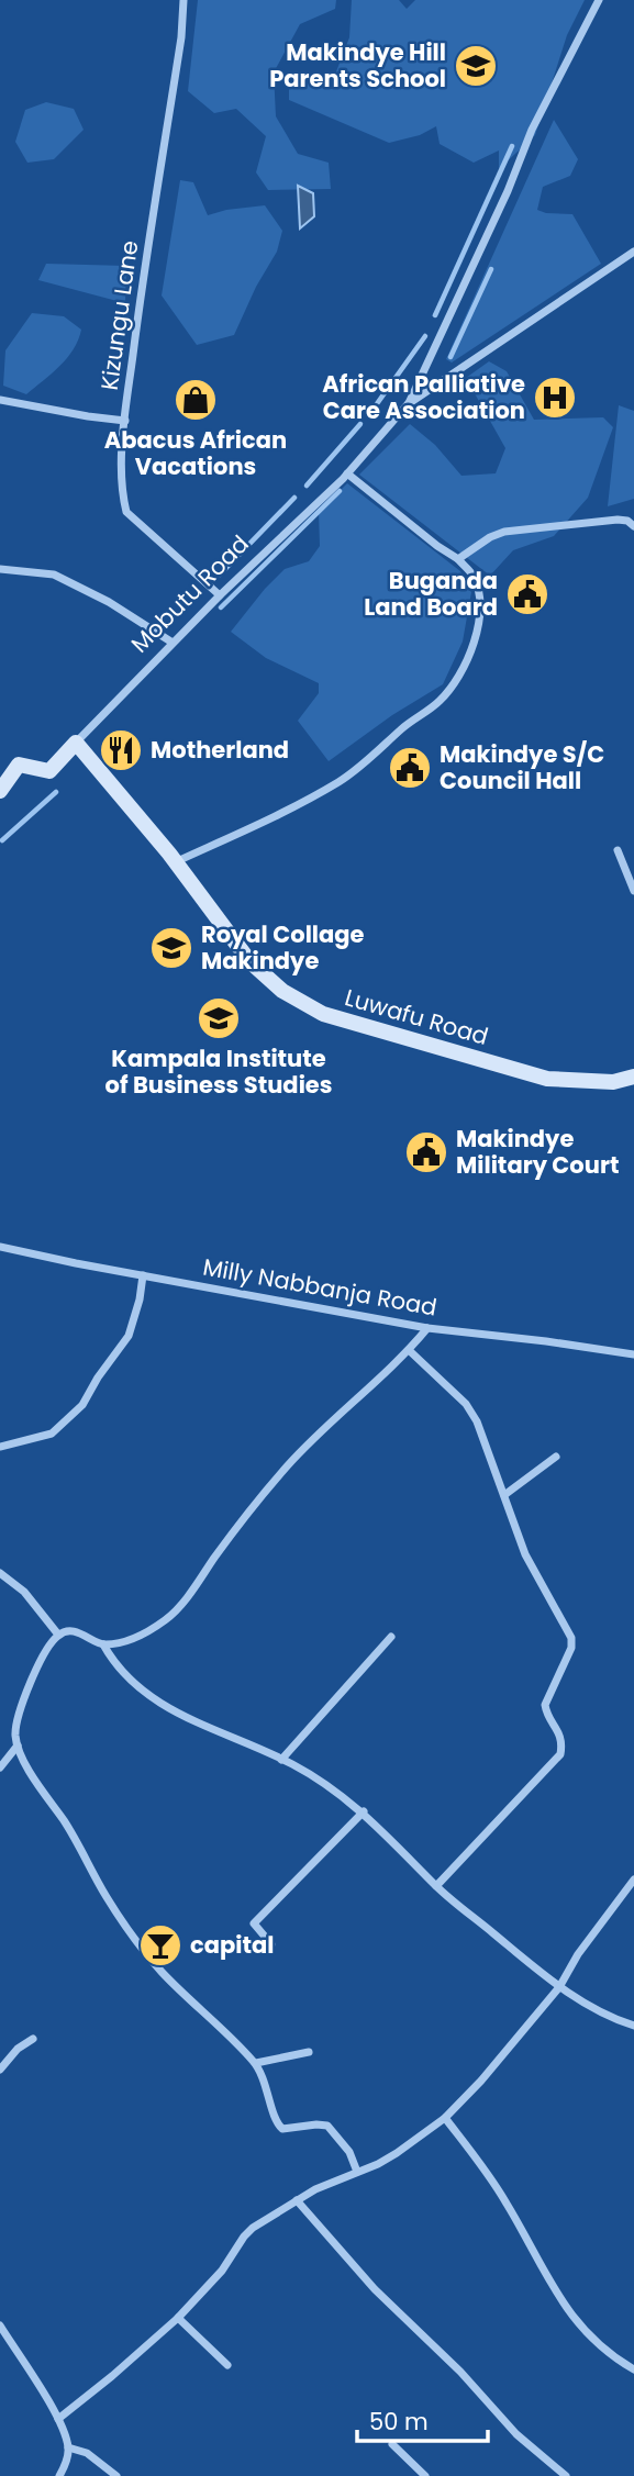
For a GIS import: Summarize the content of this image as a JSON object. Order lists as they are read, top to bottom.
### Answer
{
  "streets": {
    "street": [
      "Kizungu Lane",
      "Mobutu Road",
      "Luwafu Road",
      "Milly Nabbanja Road"
    ]
  },
  "crossings": [
    ["Kizungu Lane", "Mobutu Road"],
    ["Mobutu Road", "Luwafu Road"]
  ],
  "places": {
    "school or university": ["Makindye Hill Parents School", "Royal Collage Makindye", "Kampala Institute of Business Studies"],
    "hospital": ["African Palliative Care Association"],
    "shop": ["Abacus African Vacations"],
    "public building": ["Buganda Land Board", "Makindye S/C Council Hall", "Makindye Military Court"],
    "restaurant": ["Motherland"],
    "bar": ["capital"]
  },
  "scale_bar": "50 m"
}
